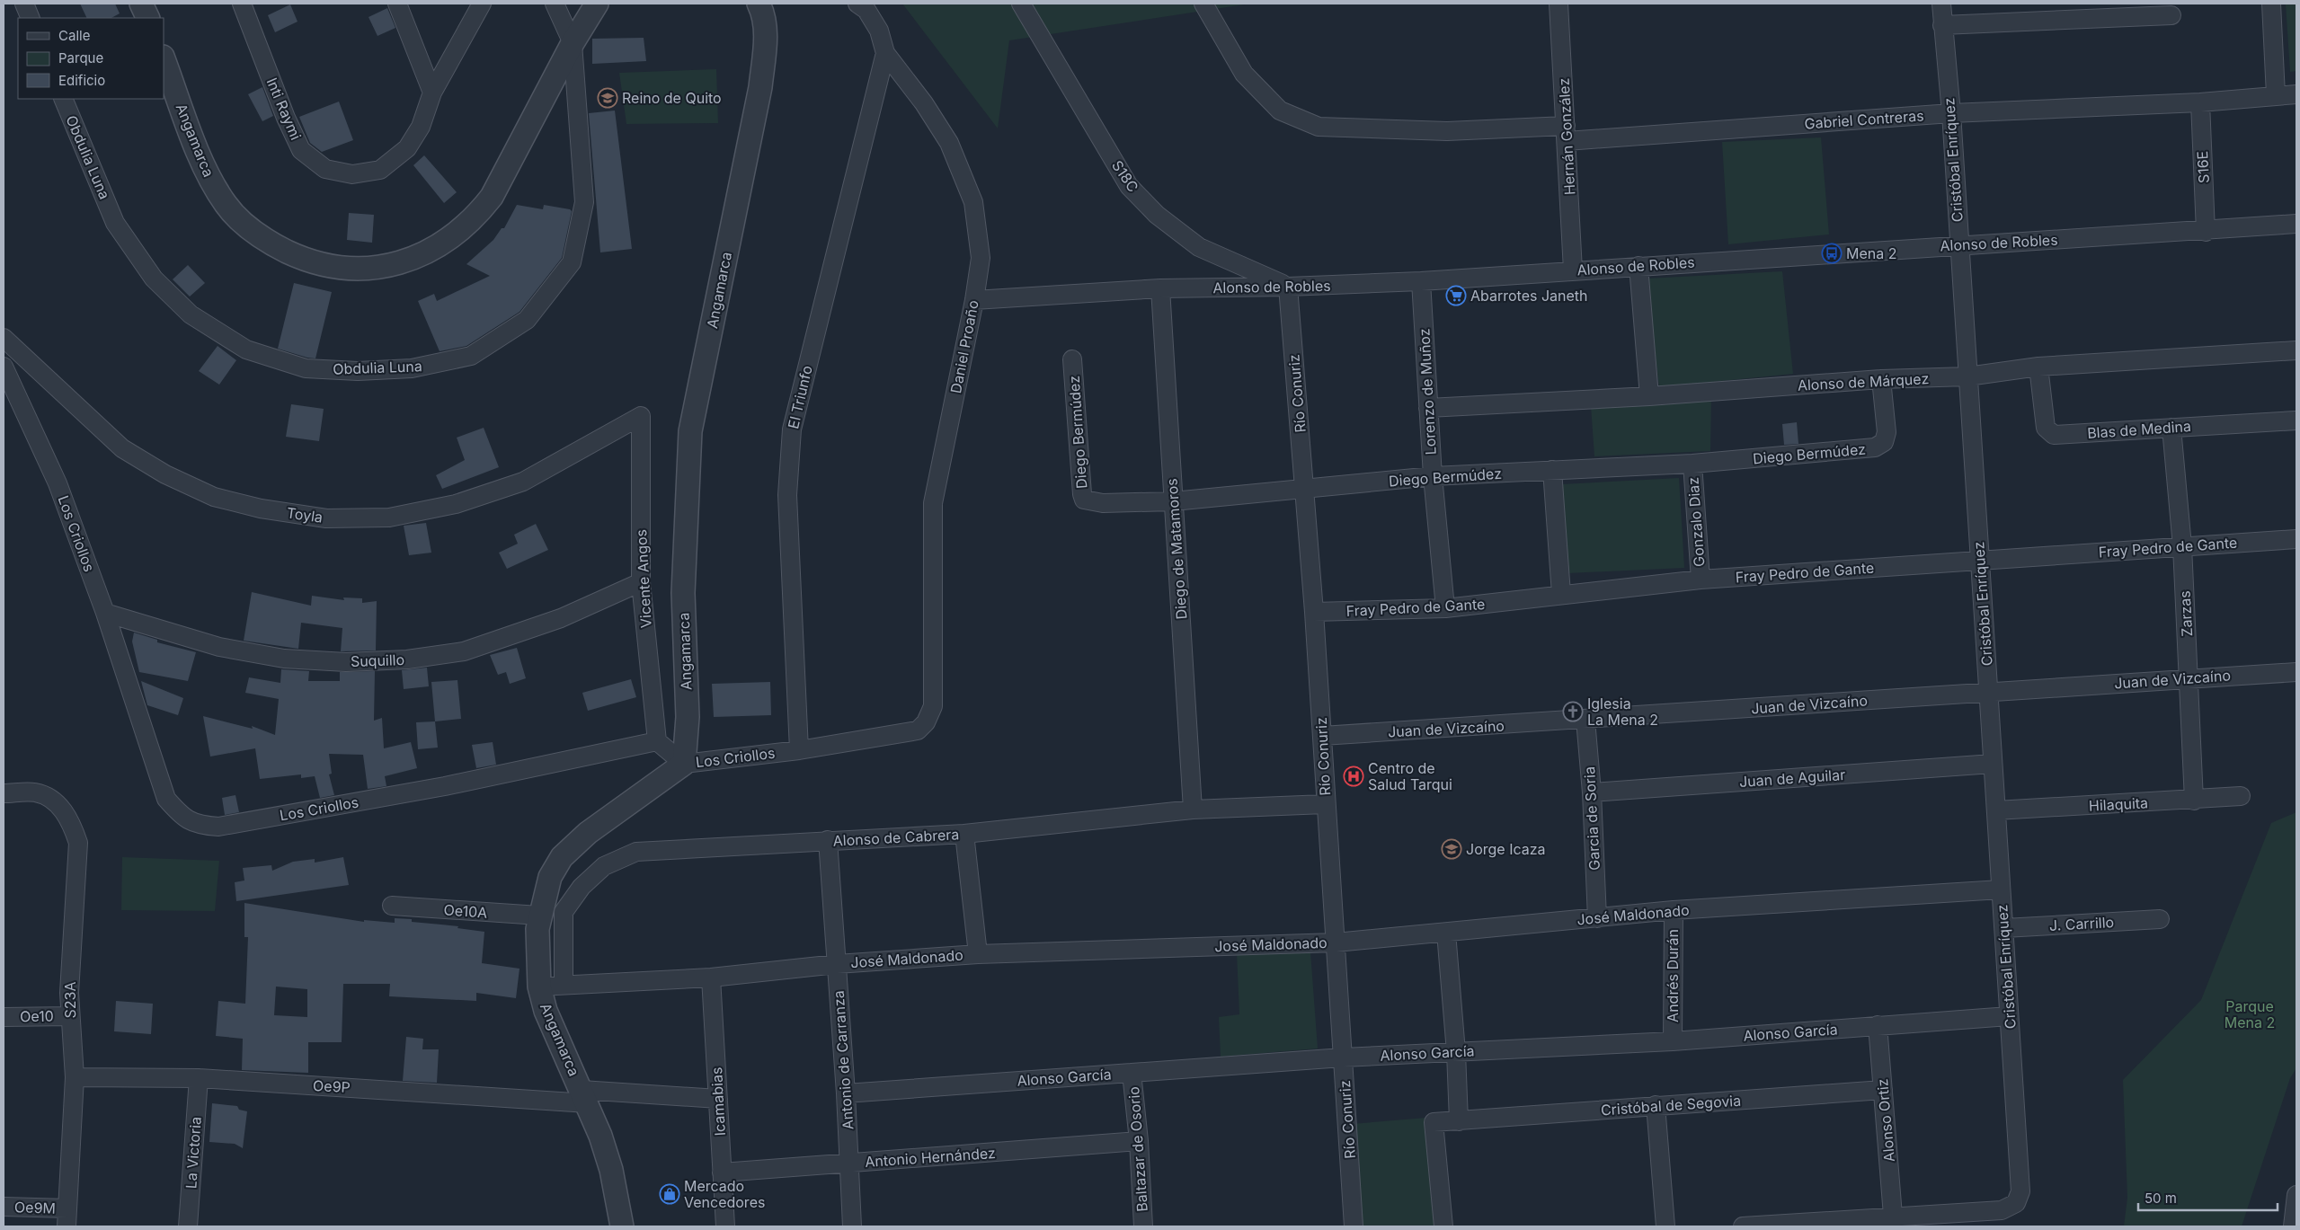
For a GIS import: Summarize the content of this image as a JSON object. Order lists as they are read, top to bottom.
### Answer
{
  "streets": {
    "street": [
      "Inti Raymi",
      "Gabriel Contreras",
      "Hernán González",
      "Angamarca",
      "Obdulia Luna",
      "Cristóbal Enríquez",
      "S16E",
      "S18C",
      "Alonso de Robles",
      "Daniel Proaño",
      "Alonso de Márquez",
      "Lorenzo de Muñoz",
      "Río Conuriz",
      "El Triunfo",
      "Blas de Medina",
      "Diego Bermúdez",
      "Toyla",
      "Gonzalo Diaz",
      "Los Criollos",
      "Fray Pedro de Gante",
      "Diego de Matamoros",
      "Vicente Angos",
      "Zarzas",
      "Suquillo",
      "Juan de Vizcaíno",
      "Juan de Aguilar",
      "Hilaquita",
      "Garcia de Soria",
      "Alonso de Cabrera",
      "Oe10A",
      "José Maldonado",
      "J. Carrillo",
      "Andrés Durán",
      "S23A",
      "Oe10",
      "Alonso García",
      "Antonio de Carranza",
      "Oe9P",
      "Icamabias",
      "Cristóbal de Segovia",
      "Alonso Ortiz",
      "Baltazar de Osorio",
      "La Victoria",
      "Antonio Hernández",
      "Oe9M"
    ]
  },
  "crossings": [
    ["Gabriel Contreras", "Hernán González"],
    ["Gabriel Contreras", "Cristóbal Enríquez"],
    ["Gabriel Contreras", "S16E"],
    ["Hernán González", "Alonso de Robles"],
    ["Angamarca", "Obdulia Luna"],
    ["Angamarca", "Los Criollos"],
    ["Angamarca", "Oe10A"],
    ["Angamarca", "José Maldonado"],
    ["Angamarca", "Oe9P"],
    ["Cristóbal Enríquez", "Alonso de Robles"],
    ["Cristóbal Enríquez", "Alonso de Márquez"],
    ["Cristóbal Enríquez", "Fray Pedro de Gante"],
    ["Cristóbal Enríquez", "Juan de Vizcaíno"],
    ["Cristóbal Enríquez", "Juan de Aguilar"],
    ["Cristóbal Enríquez", "Hilaquita"],
    ["Cristóbal Enríquez", "José Maldonado"],
    ["Cristóbal Enríquez", "J. Carrillo"],
    ["Cristóbal Enríquez", "Alonso García"],
    ["Cristóbal Enríquez", "Alonso Ortiz"],
    ["S16E", "Alonso de Robles"],
    ["S18C", "Alonso de Robles"],
    ["S18C", "Río Conuriz"],
    ["Alonso de Robles", "Daniel Proaño"],
    ["Alonso de Robles", "Lorenzo de Muñoz"],
    ["Alonso de Robles", "Río Conuriz"],
    ["Alonso de Robles", "Diego de Matamoros"],
    ["Daniel Proaño", "El Triunfo"],
    ["Daniel Proaño", "Los Criollos"],
    ["Alonso de Márquez", "Lorenzo de Muñoz"],
    ["Alonso de Márquez", "Blas de Medina"],
    ["Alonso de Márquez", "Diego Bermúdez"],
    ["Lorenzo de Muñoz", "Diego Bermúdez"],
    ["Lorenzo de Muñoz", "Fray Pedro de Gante"],
    ["Río Conuriz", "Diego Bermúdez"],
    ["Río Conuriz", "Fray Pedro de Gante"],
    ["Río Conuriz", "Juan de Vizcaíno"],
    ["Río Conuriz", "Alonso de Cabrera"],
    ["Río Conuriz", "José Maldonado"],
    ["Río Conuriz", "Alonso García"],
    ["El Triunfo", "Los Criollos"],
    ["Blas de Medina", "Zarzas"],
    ["Diego Bermúdez", "Gonzalo Diaz"],
    ["Diego Bermúdez", "Diego de Matamoros"],
    ["Toyla", "Vicente Angos"],
    ["Gonzalo Diaz", "Fray Pedro de Gante"],
    ["Los Criollos", "Vicente Angos"],
    ["Los Criollos", "Suquillo"],
    ["Fray Pedro de Gante", "Zarzas"],
    ["Diego de Matamoros", "Alonso de Cabrera"],
    ["Vicente Angos", "Suquillo"],
    ["Zarzas", "Juan de Vizcaíno"],
    ["Zarzas", "Hilaquita"],
    ["Juan de Vizcaíno", "Garcia de Soria"],
    ["Juan de Aguilar", "Garcia de Soria"],
    ["Garcia de Soria", "José Maldonado"],
    ["Alonso de Cabrera", "José Maldonado"],
    ["Alonso de Cabrera", "Antonio de Carranza"],
    ["José Maldonado", "Andrés Durán"],
    ["José Maldonado", "Antonio de Carranza"],
    ["José Maldonado", "Icamabias"],
    ["Andrés Durán", "Alonso García"],
    ["S23A", "Oe10"],
    ["S23A", "Oe9P"],
    ["S23A", "Oe9M"],
    ["Alonso García", "Antonio de Carranza"],
    ["Alonso García", "Alonso Ortiz"],
    ["Alonso García", "Baltazar de Osorio"],
    ["Antonio de Carranza", "Antonio Hernández"],
    ["Oe9P", "Icamabias"],
    ["Oe9P", "La Victoria"],
    ["Icamabias", "Antonio Hernández"],
    ["Cristóbal de Segovia", "Alonso Ortiz"],
    ["Baltazar de Osorio", "Antonio Hernández"]
  ],
  "parks": ["Parque Mena 2"],
  "places": {
    "school or university": ["Reino de Quito", "Jorge Icaza"],
    "bus stop": ["Mena 2"],
    "supermarket": ["Abarrotes Janeth"],
    "church": ["Iglesia La Mena 2"],
    "hospital": ["Centro de Salud Tarqui"],
    "shop": ["Mercado Vencedores"]
  },
  "legend": ["Calle", "Parque", "Edificio"],
  "scale_bar": "50 m"
}
